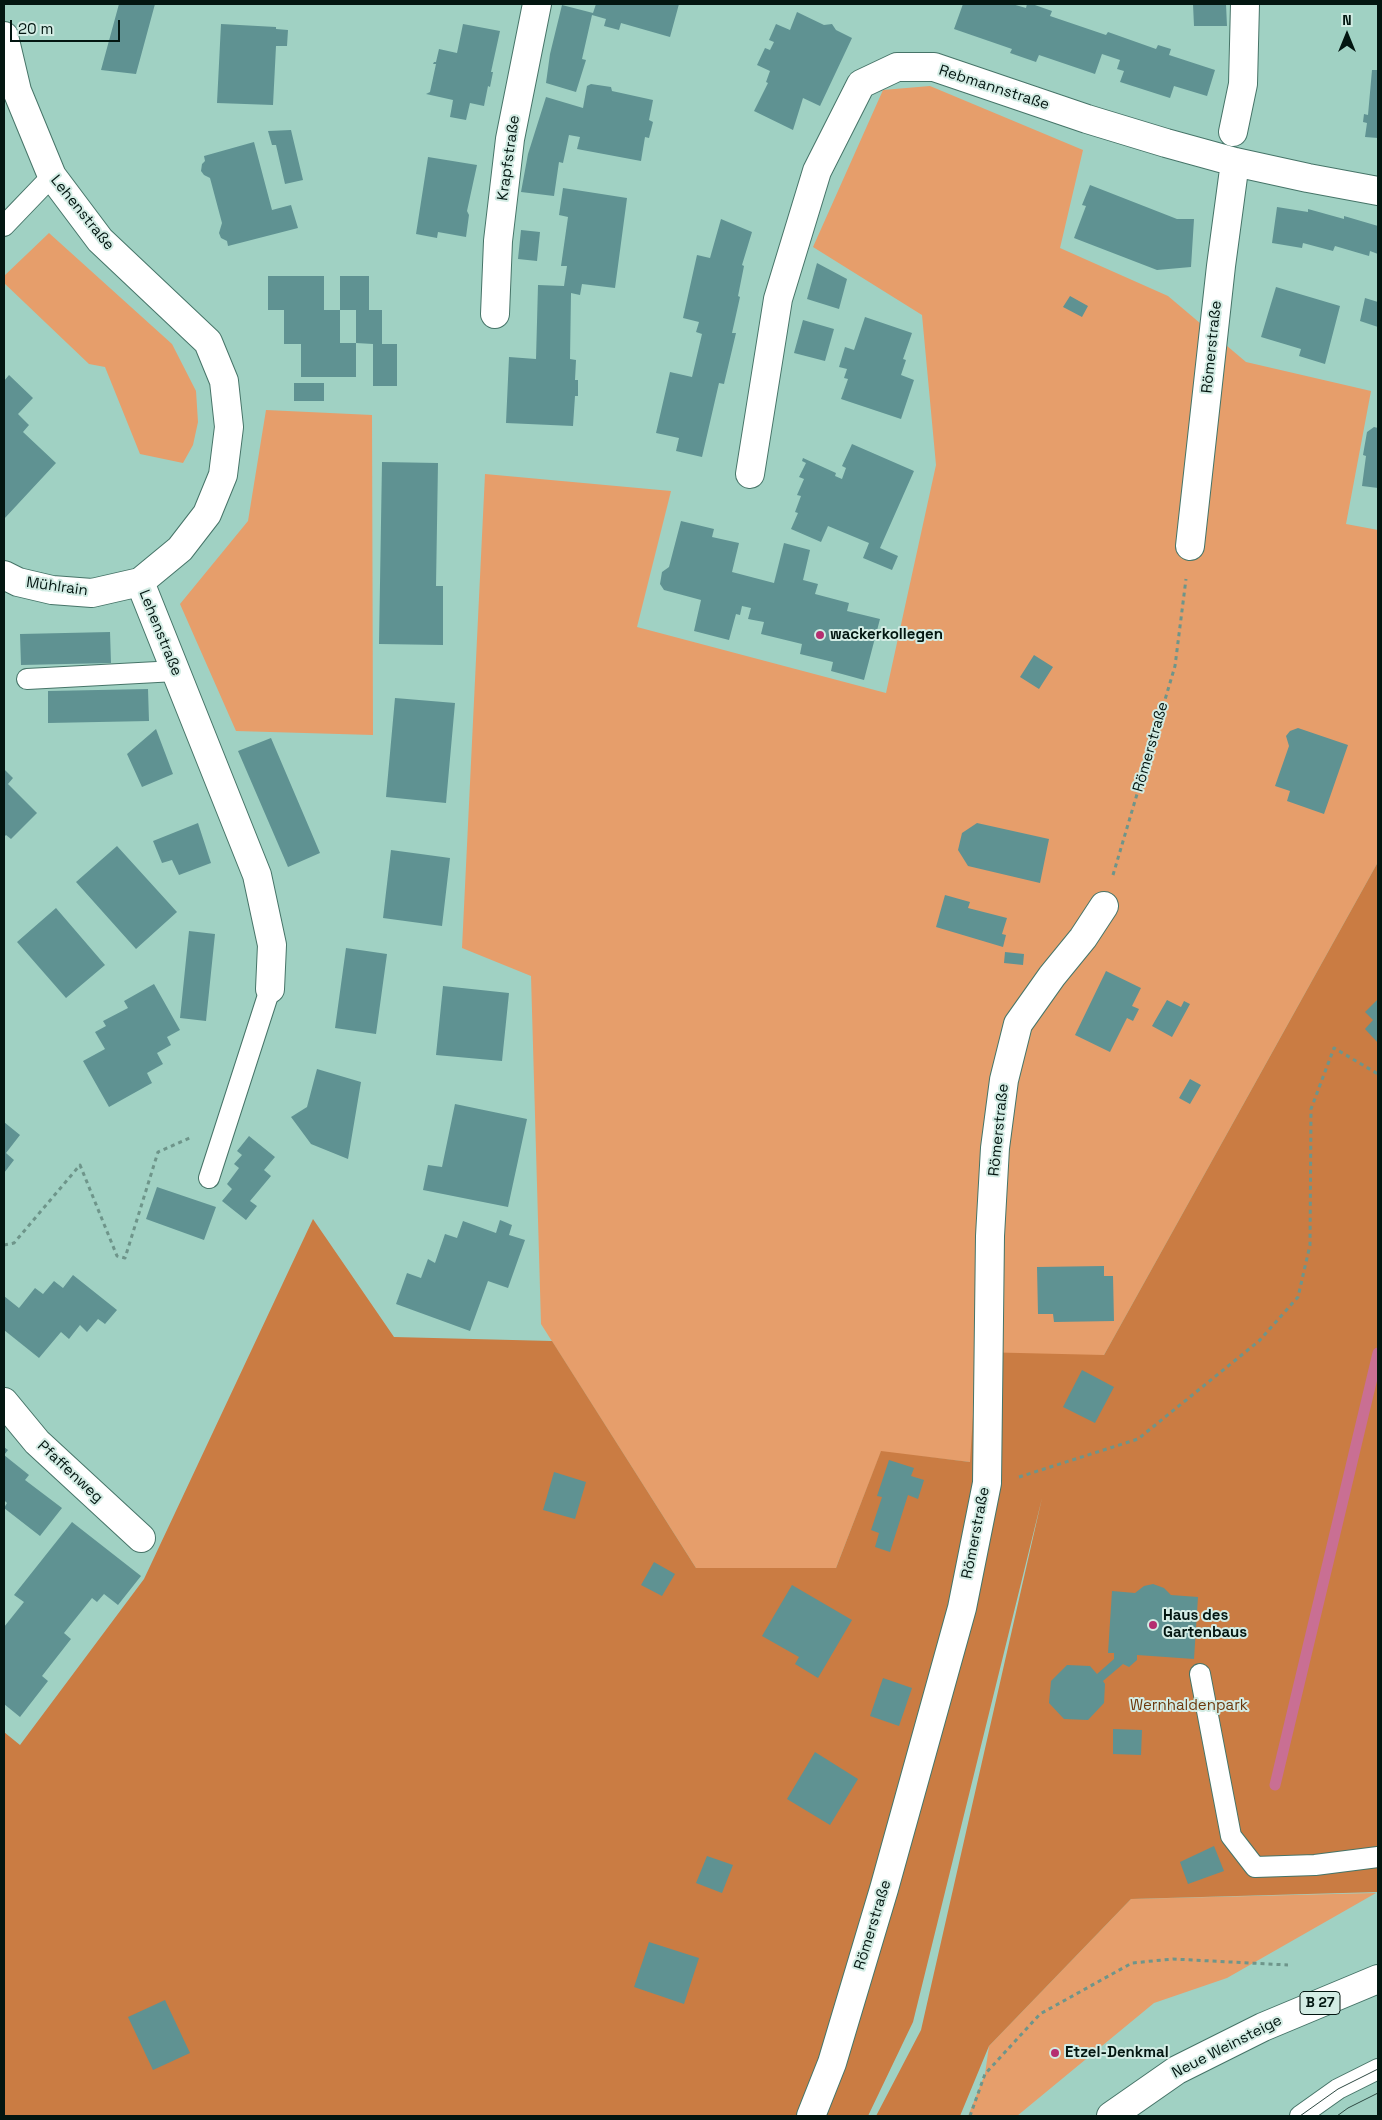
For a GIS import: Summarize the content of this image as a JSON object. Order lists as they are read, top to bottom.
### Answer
{
  "streets": {
    "street": [
      "Rebmannstraße",
      "Krapfstraße",
      "Lehenstraße",
      "Römerstraße",
      "Mühlrain",
      "Pfaffenweg",
      "B 27",
      "Neue Weinsteige"
    ]
  },
  "crossings": [
    ["Rebmannstraße", "Römerstraße"],
    ["Lehenstraße", "Mühlrain"]
  ],
  "parks": ["Wernhaldenpark"],
  "places": ["wackerkollegen", "Haus des Gartenbaus", "Etzel-Denkmal"],
  "scale_bar": "20 m",
  "north": "top"
}
